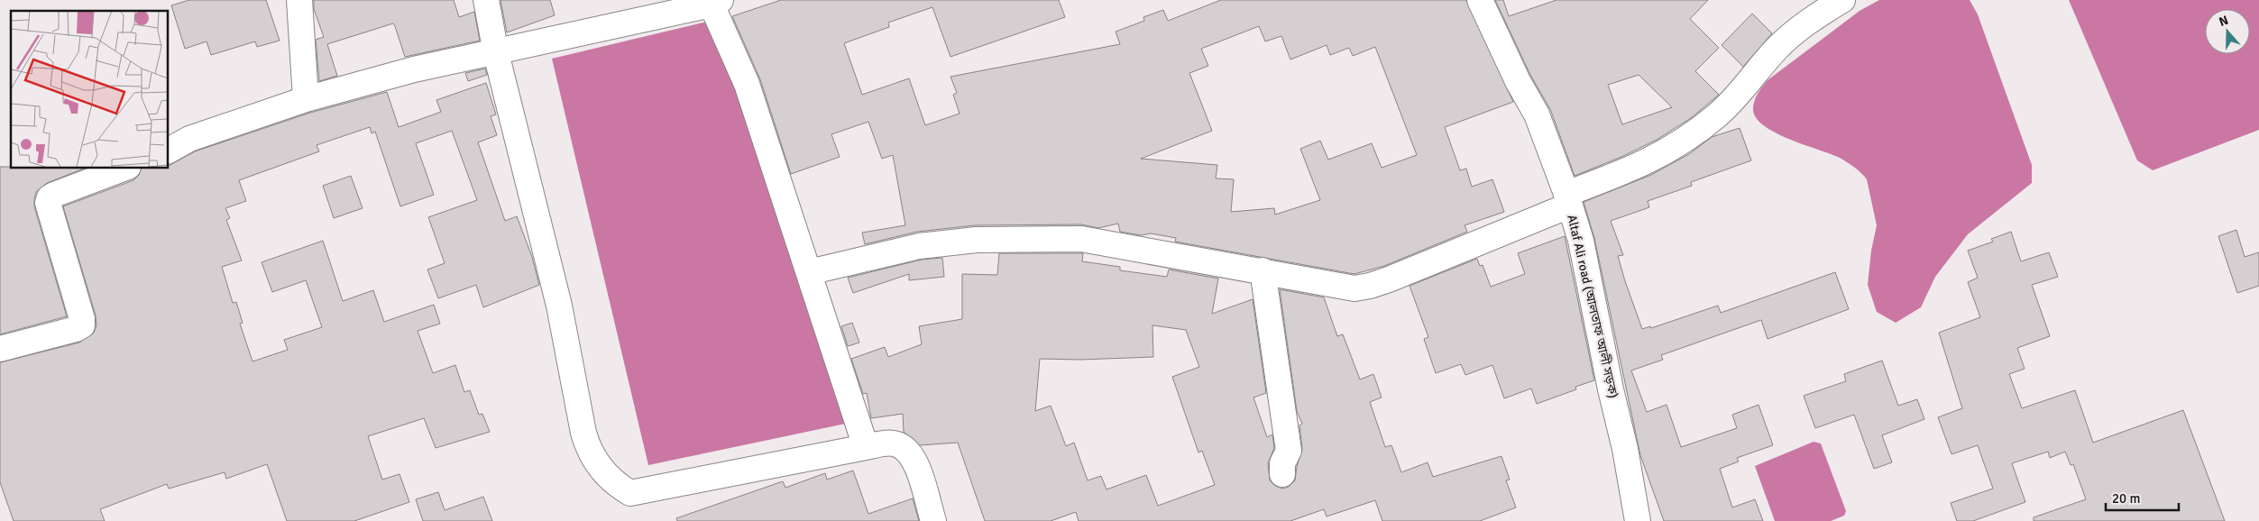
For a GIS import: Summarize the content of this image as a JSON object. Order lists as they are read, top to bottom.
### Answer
{
  "streets": {
    "street": ["Altaf Ali road (আলতাফ আলী সড়ক)"]
  },
  "scale_bar": "20 m",
  "north": "top"
}
